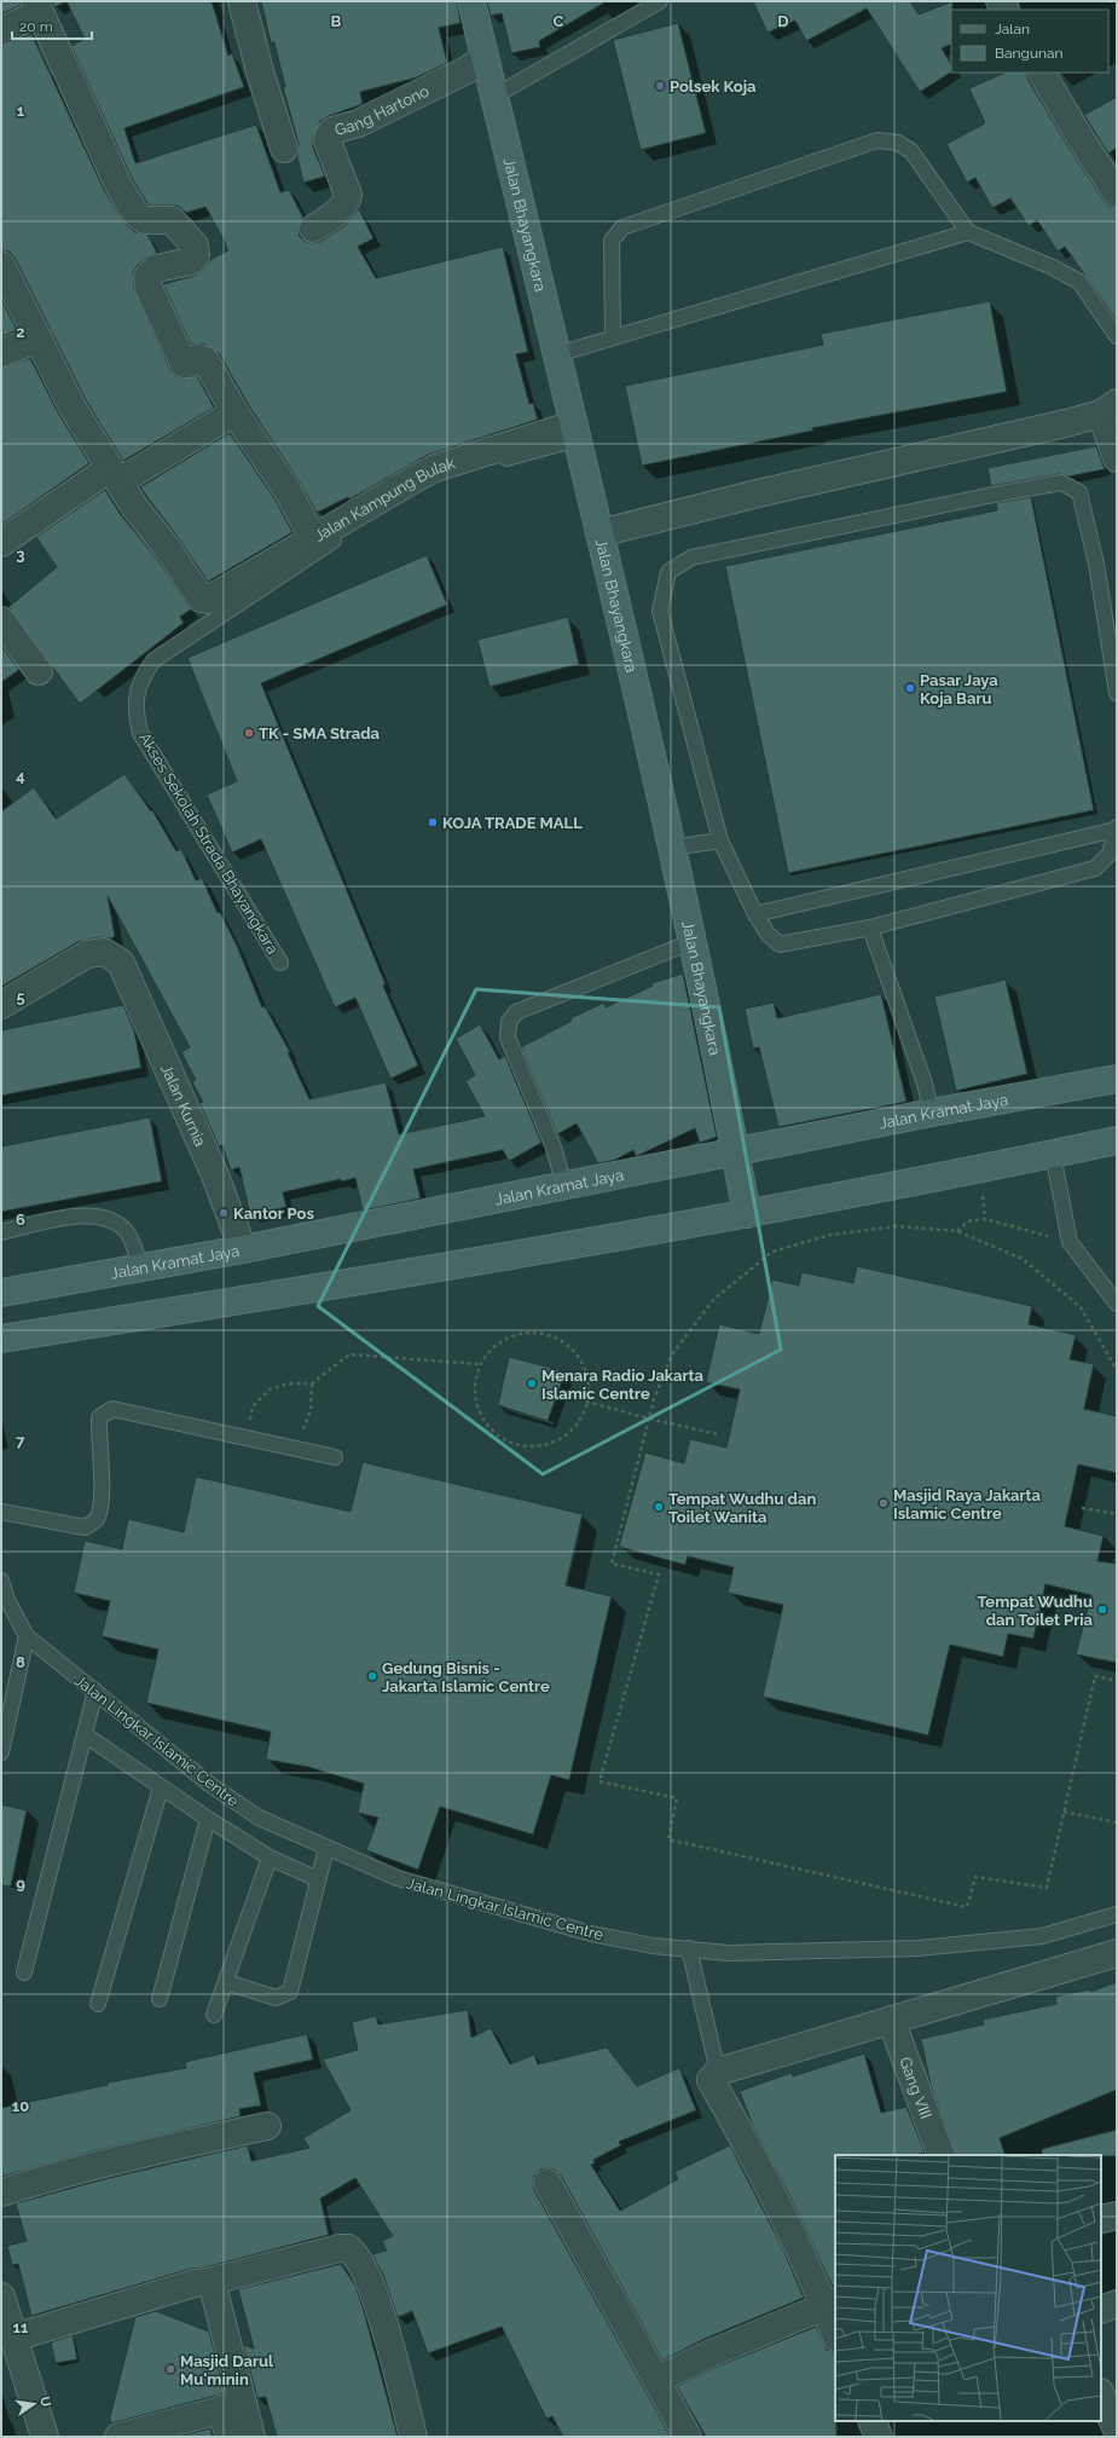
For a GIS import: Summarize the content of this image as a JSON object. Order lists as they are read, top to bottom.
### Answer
{
  "streets": {
    "street": [
      "Gang Hartono",
      "Jalan Bhayangkara",
      "Jalan Kampung Bulak",
      "Jalan Kurnia",
      "Jalan Kramat Jaya",
      "Gang VIII"
    ],
    "lane": ["Akses Sekolah Strada Bhayangkara", "Jalan Lingkar Islamic Centre"]
  },
  "crossings": [
    ["Gang Hartono", "Jalan Bhayangkara"],
    ["Jalan Bhayangkara", "Jalan Kampung Bulak"],
    ["Jalan Bhayangkara", "Akses Sekolah Strada Bhayangkara"],
    ["Jalan Bhayangkara", "Jalan Kramat Jaya"],
    ["Jalan Kampung Bulak", "Akses Sekolah Strada Bhayangkara"],
    ["Jalan Kurnia", "Jalan Kramat Jaya"]
  ],
  "places": [
    "Polsek Koja",
    "Pasar Jaya Koja Baru",
    "TK - SMA Strada",
    "KOJA TRADE MALL",
    "Kantor Pos",
    "Menara Radio Jakarta Islamic Centre",
    "Masjid Raya Jakarta Islamic Centre",
    "Tempat Wudhu dan Toilet Wanita",
    "Tempat Wudhu dan Toilet Pria",
    "Gedung Bisnis - Jakarta Islamic Centre",
    "Masjid Darul Mu'minin"
  ],
  "legend": ["Jalan", "Bangunan"],
  "scale_bar": "20 m",
  "north": "right",
  "grid": {
    "columns": ["B", "C", "D"],
    "rows": [
      "1",
      "2",
      "3",
      "4",
      "5",
      "6",
      "7",
      "8",
      "9",
      "10",
      "11"
    ]
  }
}
